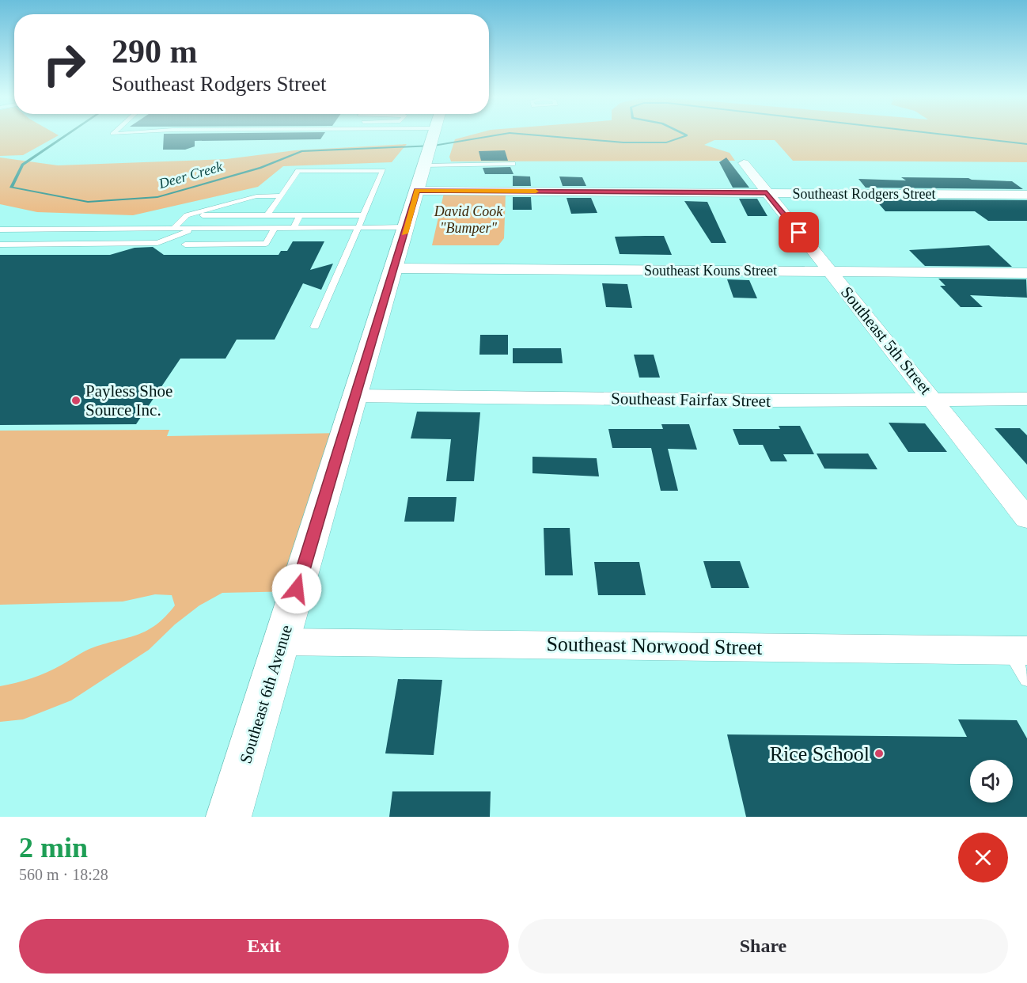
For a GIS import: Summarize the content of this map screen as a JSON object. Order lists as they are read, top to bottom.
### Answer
{
  "streets": {
    "main road": ["Southeast 6th Avenue"],
    "street": [
      "Southeast Rodgers Street",
      "Southeast Kouns Street",
      "Southeast 5th Street",
      "Southeast Fairfax Street",
      "Southeast Norwood Street"
    ]
  },
  "crossings": [
    ["Southeast Rodgers Street", "Southeast 5th Street"],
    ["Southeast Rodgers Street", "Southeast 6th Avenue"],
    ["Southeast Kouns Street", "Southeast 5th Street"],
    ["Southeast Kouns Street", "Southeast 6th Avenue"],
    ["Southeast 5th Street", "Southeast Fairfax Street"],
    ["Southeast Fairfax Street", "Southeast 6th Avenue"],
    ["Southeast Norwood Street", "Southeast 6th Avenue"]
  ],
  "water": ["Deer Creek"],
  "parks": ["David Cook \"Bumper\""],
  "places": ["Payless Shoe Source Inc.", "Rice School"],
  "page": {
    "turn": ["290 m", "Southeast Rodgers Street"],
    "heading": ["2 min", "560 m · 18:28"],
    "buttons": ["Exit", "Share"]
  }
}
